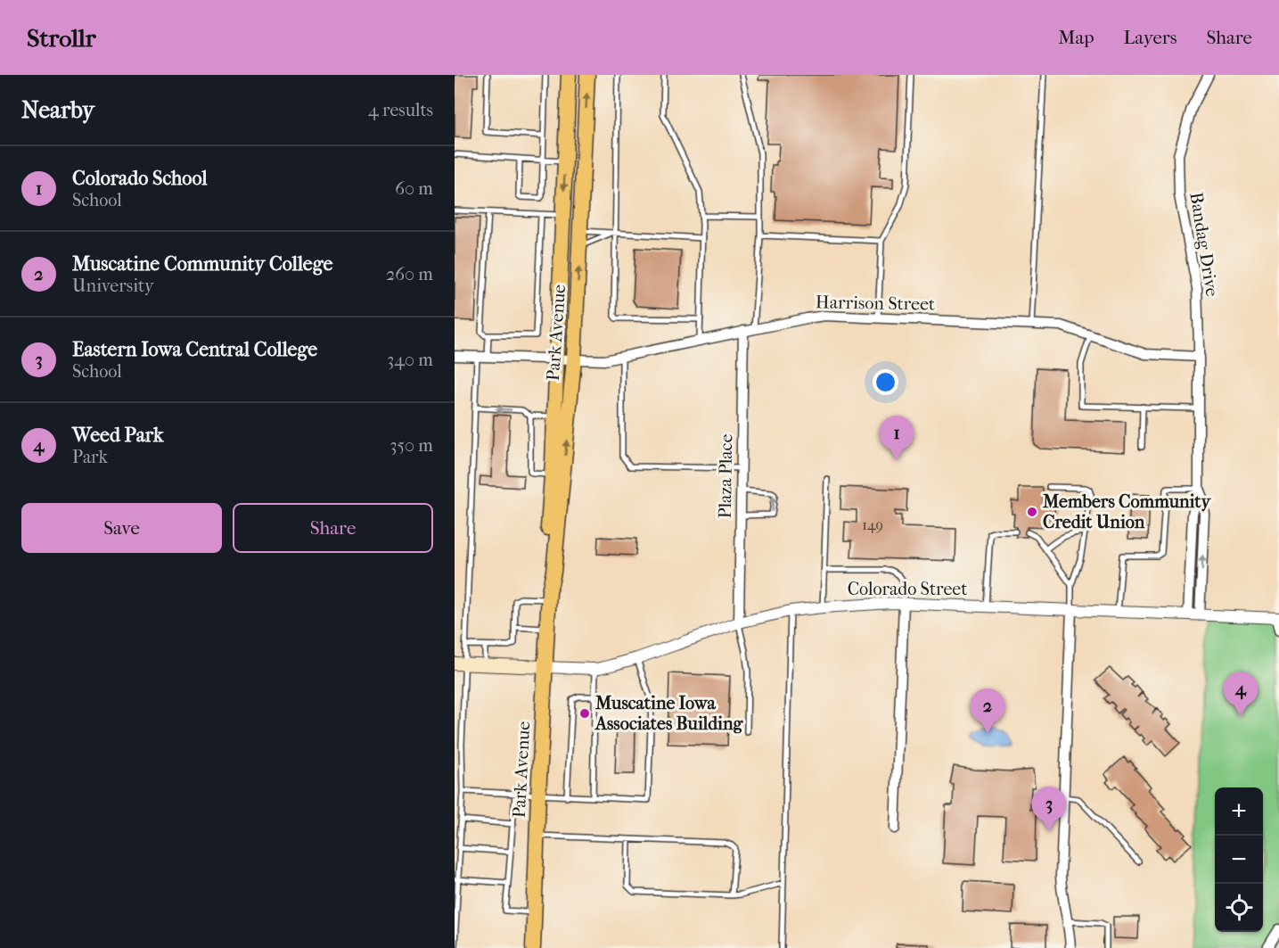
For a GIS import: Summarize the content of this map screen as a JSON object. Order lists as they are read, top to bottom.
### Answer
{
  "streets": {
    "main road": ["Park Avenue"],
    "street": [
      "Bandag Drive",
      "Harrison Street",
      "Plaza Place",
      "Colorado Street"
    ]
  },
  "crossings": [
    ["Bandag Drive", "Harrison Street"],
    ["Bandag Drive", "Colorado Street"],
    ["Harrison Street", "Park Avenue"],
    ["Harrison Street", "Plaza Place"],
    ["Park Avenue", "Colorado Street"],
    ["Plaza Place", "Colorado Street"]
  ],
  "places": ["Members Community Credit Union", "Muscatine Iowa Associates Building"],
  "house_numbers": ["149"],
  "page": {
    "header": "Strollr",
    "nav": ["Map", "Layers", "Share"],
    "heading": ["Nearby", "4 results"],
    "list": [
      {
        "mark": "1",
        "name": "Colorado School",
        "note": "School",
        "value": "60 m"
      },
      {
        "mark": "2",
        "name": "Muscatine Community College",
        "note": "University",
        "value": "260 m"
      },
      {
        "mark": "3",
        "name": "Eastern Iowa Central College",
        "note": "School",
        "value": "340 m"
      },
      {
        "mark": "4",
        "name": "Weed Park",
        "note": "Park",
        "value": "350 m"
      }
    ],
    "pins": [
      "1",
      "4",
      "2",
      "3"
    ],
    "buttons": ["Save", "Share"],
    "map_buttons": ["+", "−"]
  }
}
